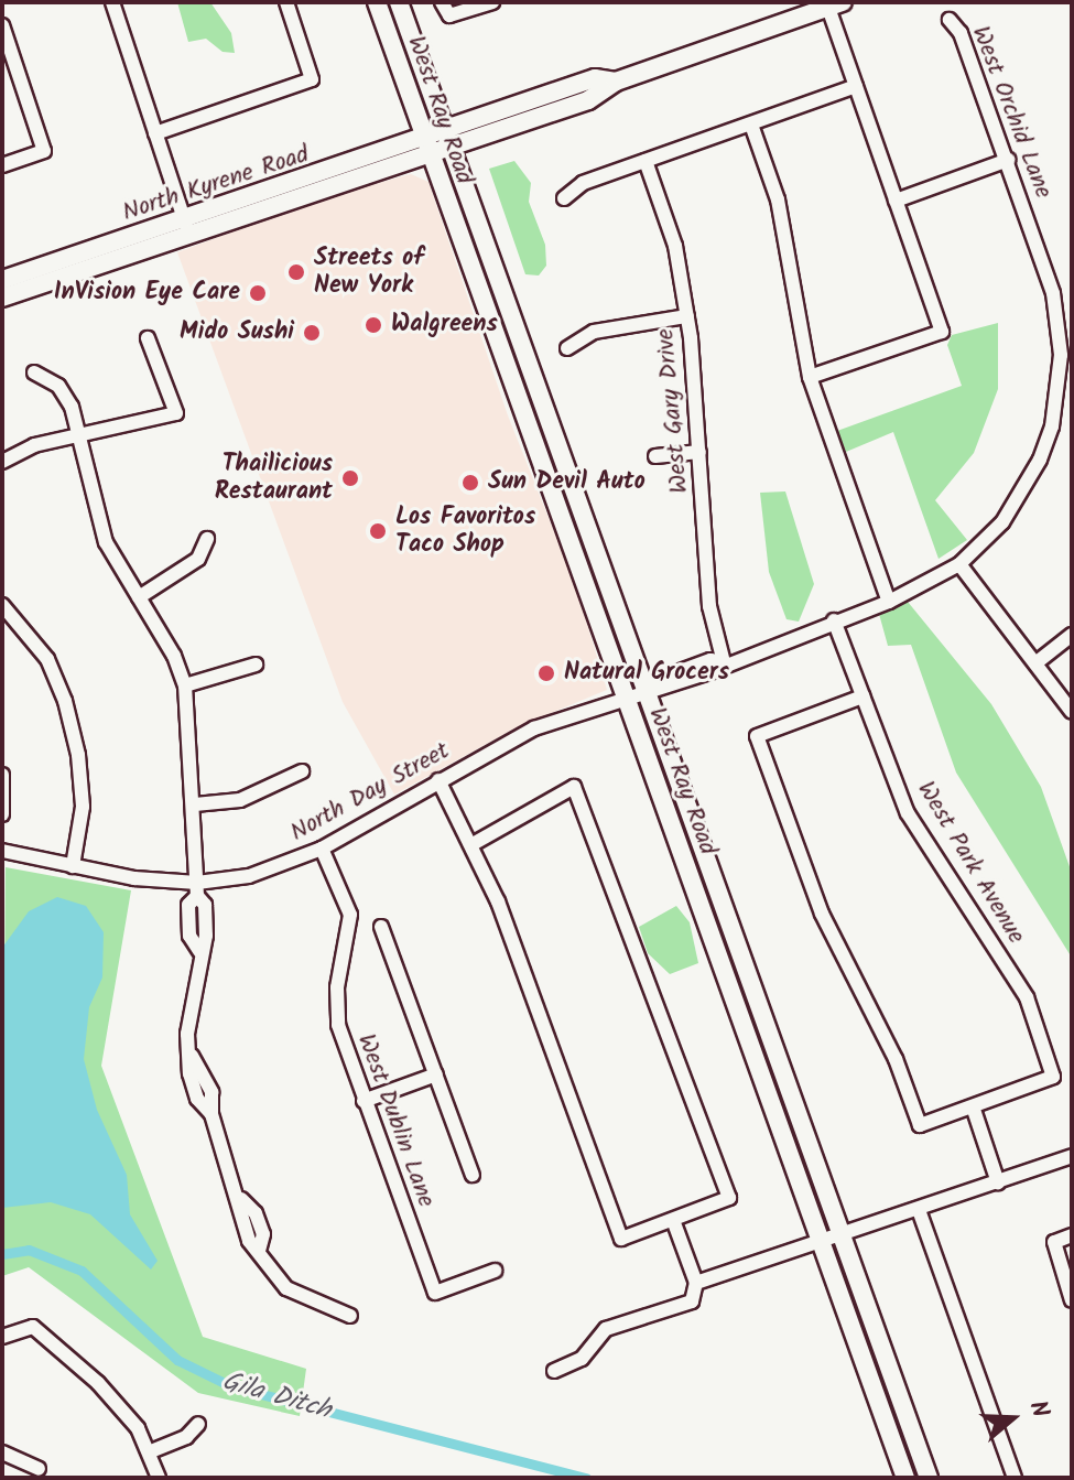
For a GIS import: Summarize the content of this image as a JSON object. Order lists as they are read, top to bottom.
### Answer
{
  "streets": {
    "main road": ["West Ray Road", "North Kyrene Road"],
    "street": [
      "West Orchid Lane",
      "West Gary Drive",
      "North Day Street",
      "West Park Avenue",
      "West Dublin Lane"
    ]
  },
  "crossings": [
    ["West Ray Road", "North Kyrene Road"],
    ["West Ray Road", "North Day Street"],
    ["West Orchid Lane", "North Day Street"],
    ["West Gary Drive", "North Day Street"],
    ["North Day Street", "West Park Avenue"],
    ["North Day Street", "West Dublin Lane"]
  ],
  "water": ["Gila Ditch"],
  "places": [
    "Streets of New York",
    "InVision Eye Care",
    "Walgreens",
    "Mido Sushi",
    "Thailicious Restaurant",
    "Sun Devil Auto",
    "Los Favoritos Taco Shop",
    "Natural Grocers"
  ],
  "north": "right"
}
